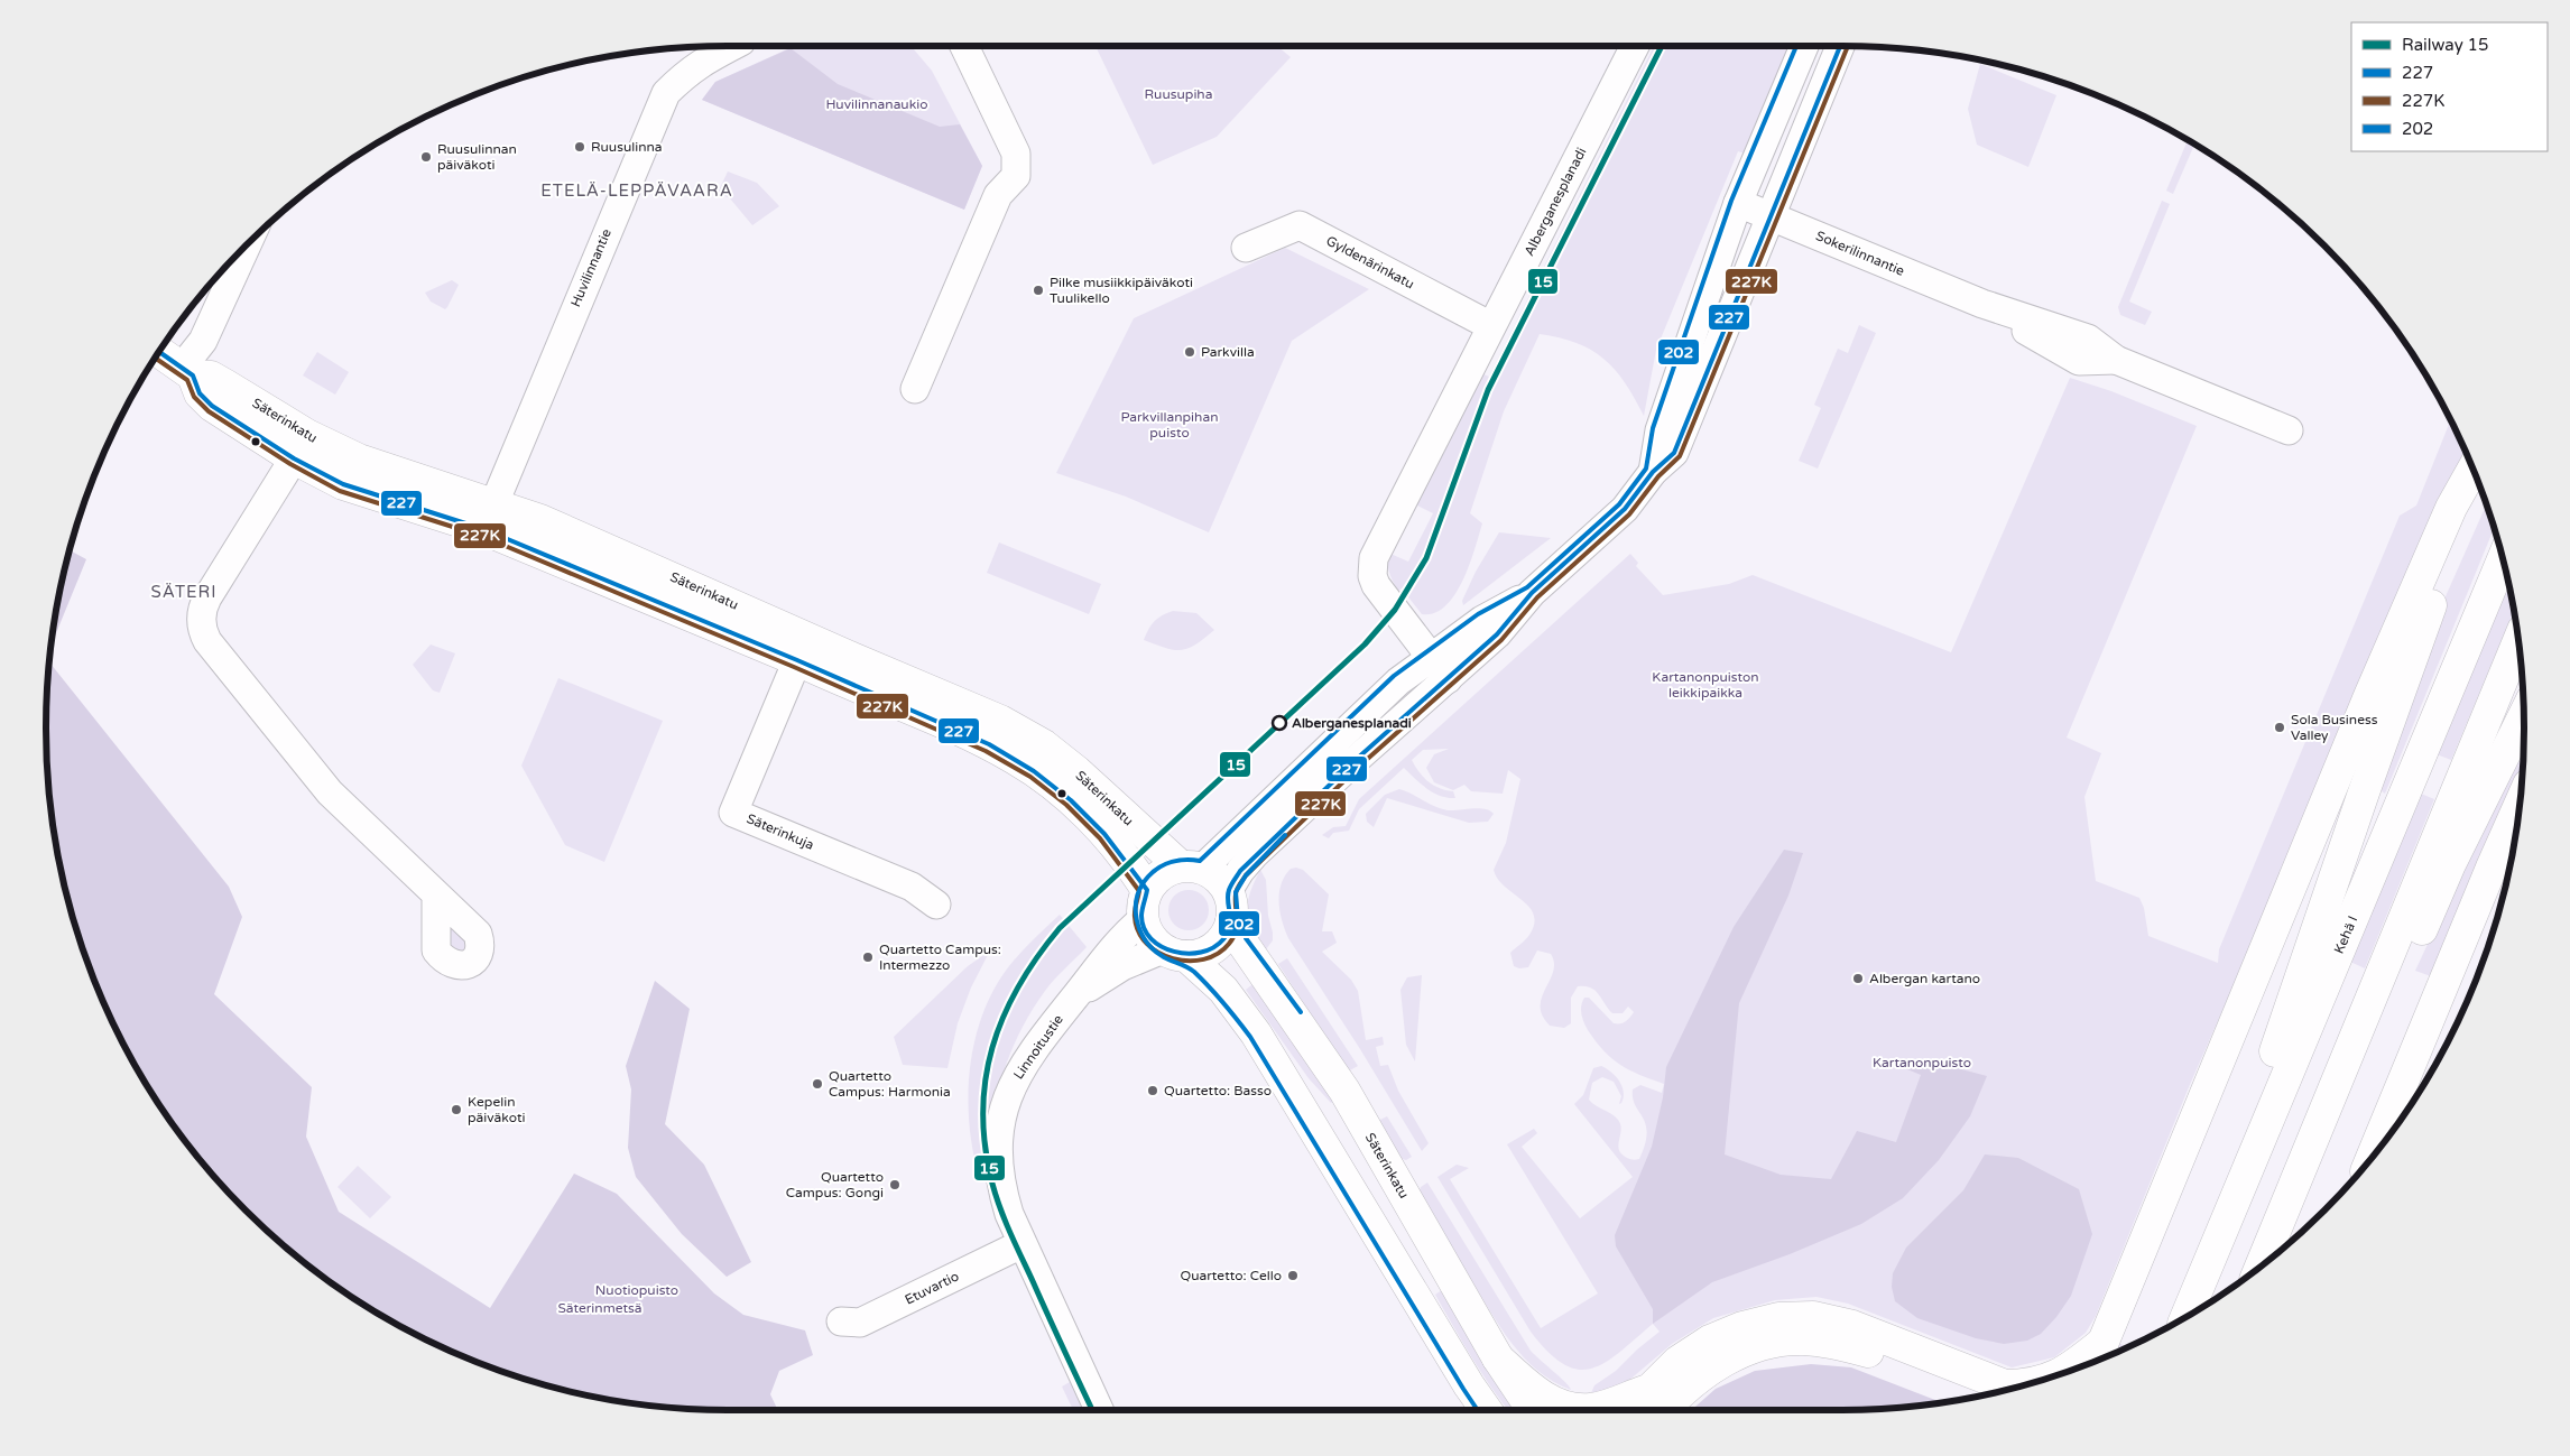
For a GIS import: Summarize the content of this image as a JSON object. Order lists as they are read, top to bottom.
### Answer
{
  "streets": {
    "main road": ["Säterinkatu", "Kehä I"],
    "street": [
      "Alberganesplanadi",
      "Sokerilinnantie",
      "Gyldenärinkatu",
      "Huvilinnantie",
      "Säterinkuja",
      "Linnoitustie",
      "Etuvartio"
    ]
  },
  "crossings": [
    ["Alberganesplanadi", "Gyldenärinkatu"],
    ["Huvilinnantie", "Säterinkatu"],
    ["Säterinkatu", "Säterinkuja"],
    ["Säterinkatu", "Linnoitustie"],
    ["Linnoitustie", "Etuvartio"]
  ],
  "districts": ["ETELÄ-LEPPÄVAARA", "SÄTERI"],
  "parks": [
    "Ruusupiha",
    "Huvilinnanaukio",
    "Parkvillanpihan puisto",
    "Kartanonpuiston leikkipaikka",
    "Kartanonpuisto",
    "Nuotiopuisto",
    "Säterinmetsä"
  ],
  "places": [
    "Ruusulinna",
    "Ruusulinnan päiväkoti",
    "Pilke musiikkipäiväkoti Tuulikello",
    "Parkvilla",
    "Alberganesplanadi",
    "Sola Business Valley",
    "Quartetto Campus: Intermezzo",
    "Albergan kartano",
    "Quartetto Campus: Harmonia",
    "Quartetto: Basso",
    "Kepelin päiväkoti",
    "Quartetto Campus: Gongi",
    "Quartetto: Cello"
  ],
  "lines": [
    "rail line 15",
    "transit line 227",
    "transit line 202",
    "transit line 227K"
  ],
  "legend": [
    "Railway 15",
    "227",
    "227K",
    "202"
  ]
}
